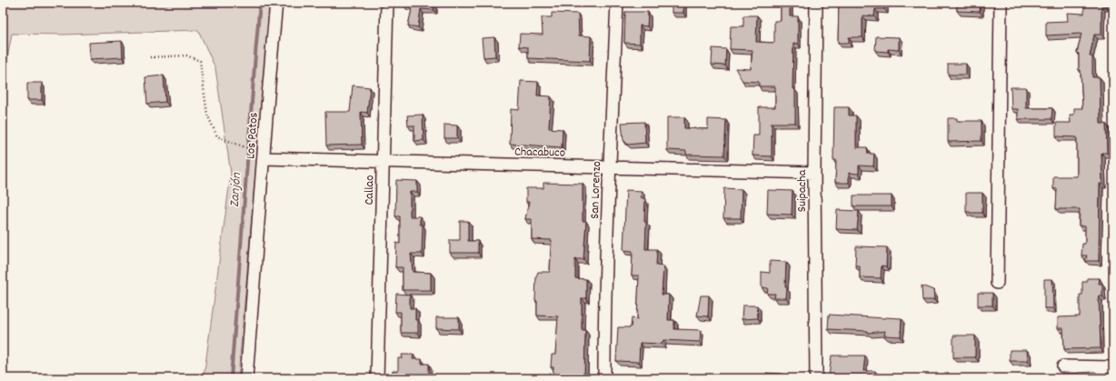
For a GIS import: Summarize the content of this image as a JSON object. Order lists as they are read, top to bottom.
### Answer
{
  "streets": {
    "street": [
      "Los Patos",
      "Chacabuco",
      "Callao",
      "San Lorenzo",
      "Suipacha"
    ]
  },
  "crossings": [
    ["Los Patos", "Chacabuco"],
    ["Chacabuco", "Callao"],
    ["Chacabuco", "San Lorenzo"],
    ["Chacabuco", "Suipacha"]
  ],
  "water": ["Zanjón"]
}
